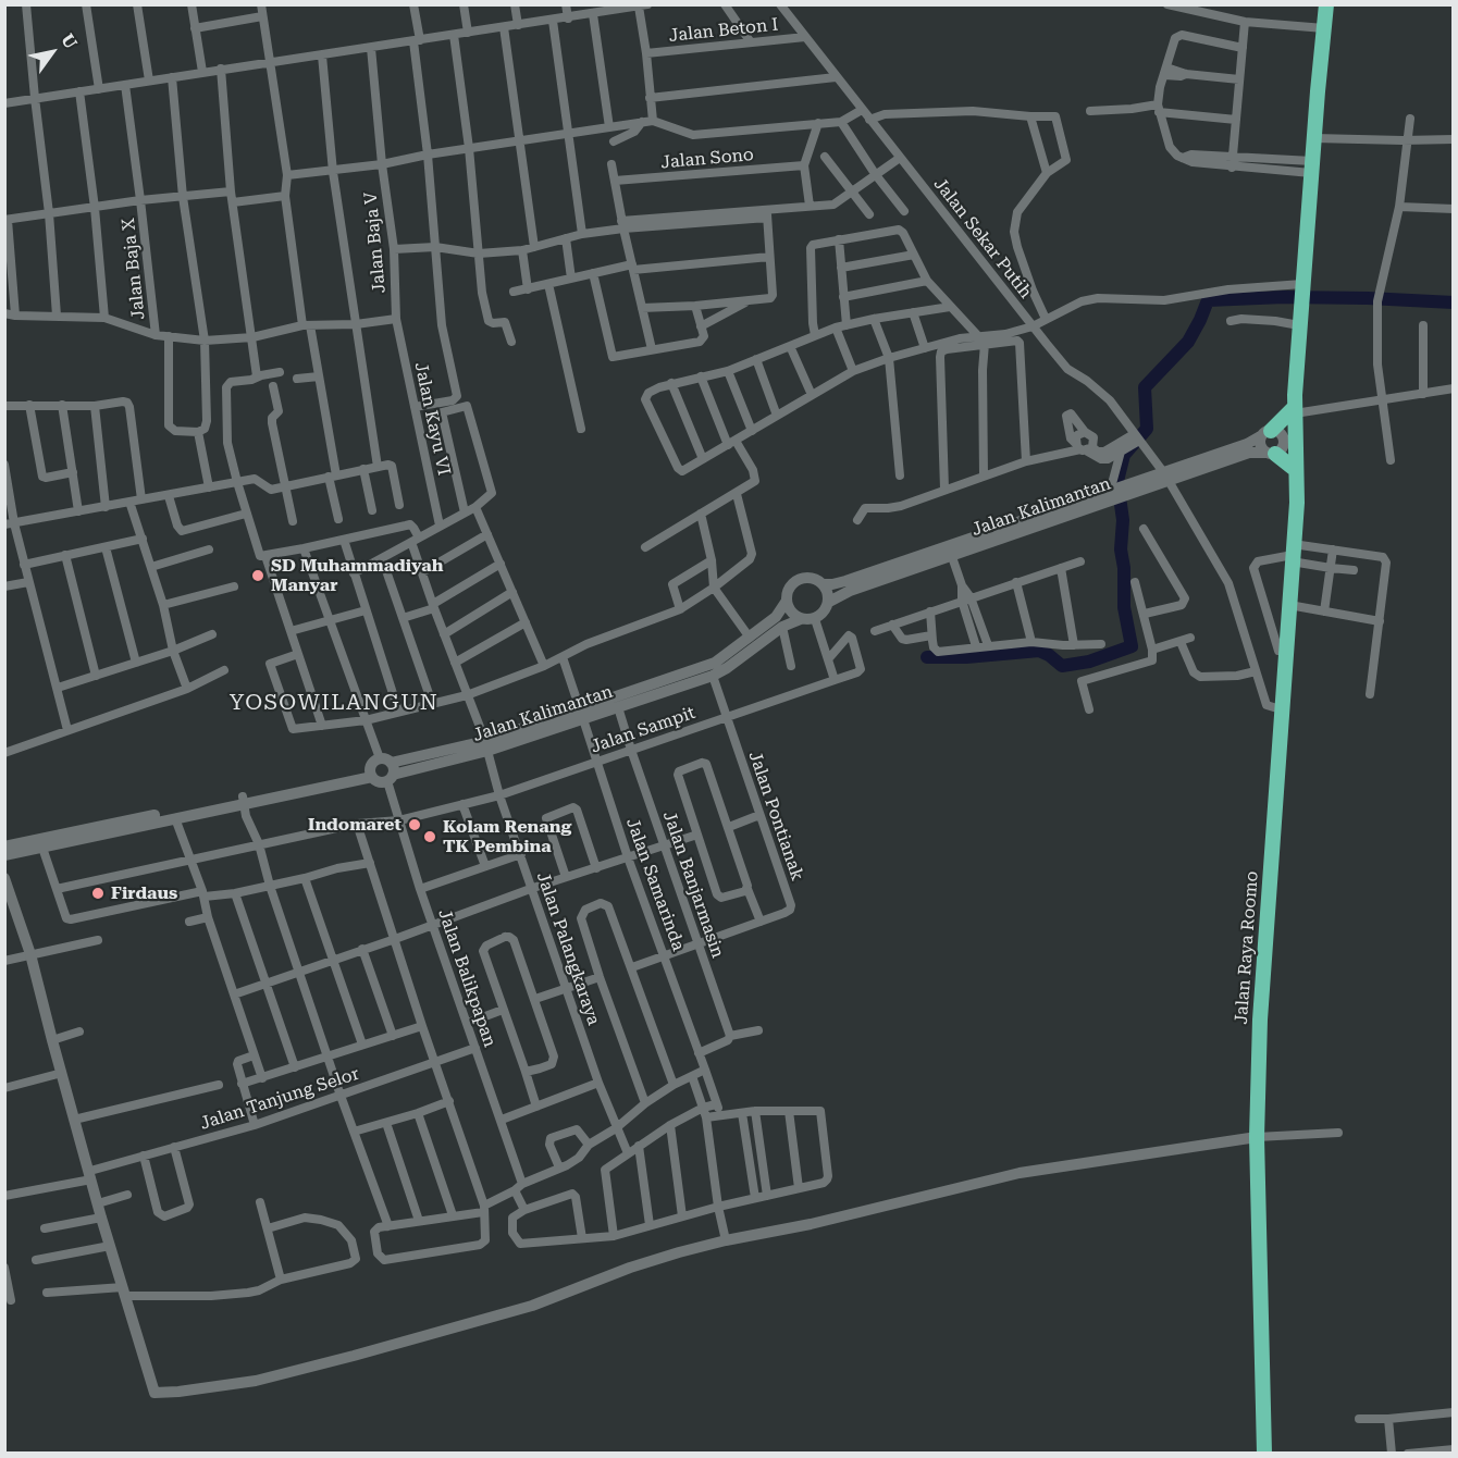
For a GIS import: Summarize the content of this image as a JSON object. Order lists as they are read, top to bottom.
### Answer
{
  "streets": {
    "highway": ["Jalan Raya Roomo"],
    "main road": ["Jalan Kalimantan"],
    "street": [
      "Jalan Beton I",
      "Jalan Sono",
      "Jalan Sekar Putih",
      "Jalan Baja V",
      "Jalan Baja X",
      "Jalan Kayu VI",
      "Jalan Sampit",
      "Jalan Pontianak",
      "Jalan Samarinda",
      "Jalan Banjarmasin",
      "Jalan Palangkaraya",
      "Jalan Balikpapan",
      "Jalan Tanjung Selor"
    ]
  },
  "crossings": [
    ["Jalan Beton I", "Jalan Sekar Putih"],
    ["Jalan Sekar Putih", "Jalan Kalimantan"],
    ["Jalan Sekar Putih", "Jalan Raya Roomo"],
    ["Jalan Baja V", "Jalan Kayu VI"],
    ["Jalan Kalimantan", "Jalan Pontianak"],
    ["Jalan Kalimantan", "Jalan Samarinda"],
    ["Jalan Kalimantan", "Jalan Banjarmasin"],
    ["Jalan Kalimantan", "Jalan Raya Roomo"],
    ["Jalan Kalimantan", "Jalan Palangkaraya"],
    ["Jalan Kalimantan", "Jalan Balikpapan"],
    ["Jalan Sampit", "Jalan Pontianak"],
    ["Jalan Sampit", "Jalan Samarinda"],
    ["Jalan Sampit", "Jalan Banjarmasin"],
    ["Jalan Sampit", "Jalan Palangkaraya"],
    ["Jalan Sampit", "Jalan Balikpapan"],
    ["Jalan Pontianak", "Jalan Samarinda"],
    ["Jalan Pontianak", "Jalan Banjarmasin"],
    ["Jalan Balikpapan", "Jalan Tanjung Selor"]
  ],
  "districts": ["YOSOWILANGUN"],
  "places": [
    "SD Muhammadiyah Manyar",
    "Indomaret",
    "Kolam Renang TK Pembina",
    "Firdaus"
  ],
  "north": "top right"
}
